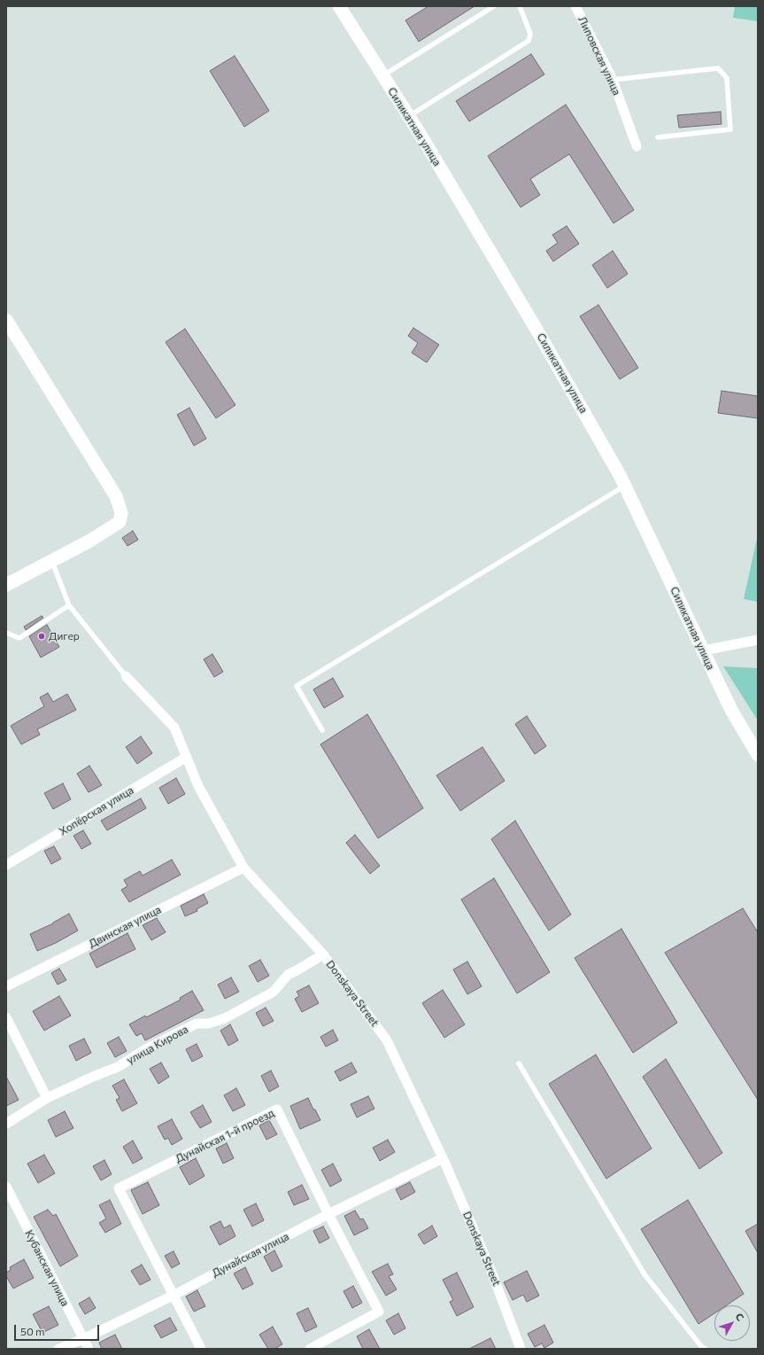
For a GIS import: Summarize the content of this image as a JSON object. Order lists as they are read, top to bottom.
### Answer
{
  "streets": {
    "street": [
      "Липовская улица",
      "Силикатная улица",
      "Хопёрская улица",
      "Двинская улица",
      "Donskaya Street",
      "улица Кирова",
      "Дунайская 1-й проезд",
      "Дунайская улица",
      "Кубанская улица"
    ]
  },
  "crossings": [
    ["Хопёрская улица", "Donskaya Street"],
    ["Двинская улица", "Donskaya Street"],
    ["Donskaya Street", "улица Кирова"],
    ["Donskaya Street", "Дунайская улица"],
    ["Дунайская 1-й проезд", "Дунайская улица"],
    ["Дунайская улица", "Кубанская улица"]
  ],
  "places": ["Дигер"],
  "scale_bar": "50 m",
  "north": "top right"
}
